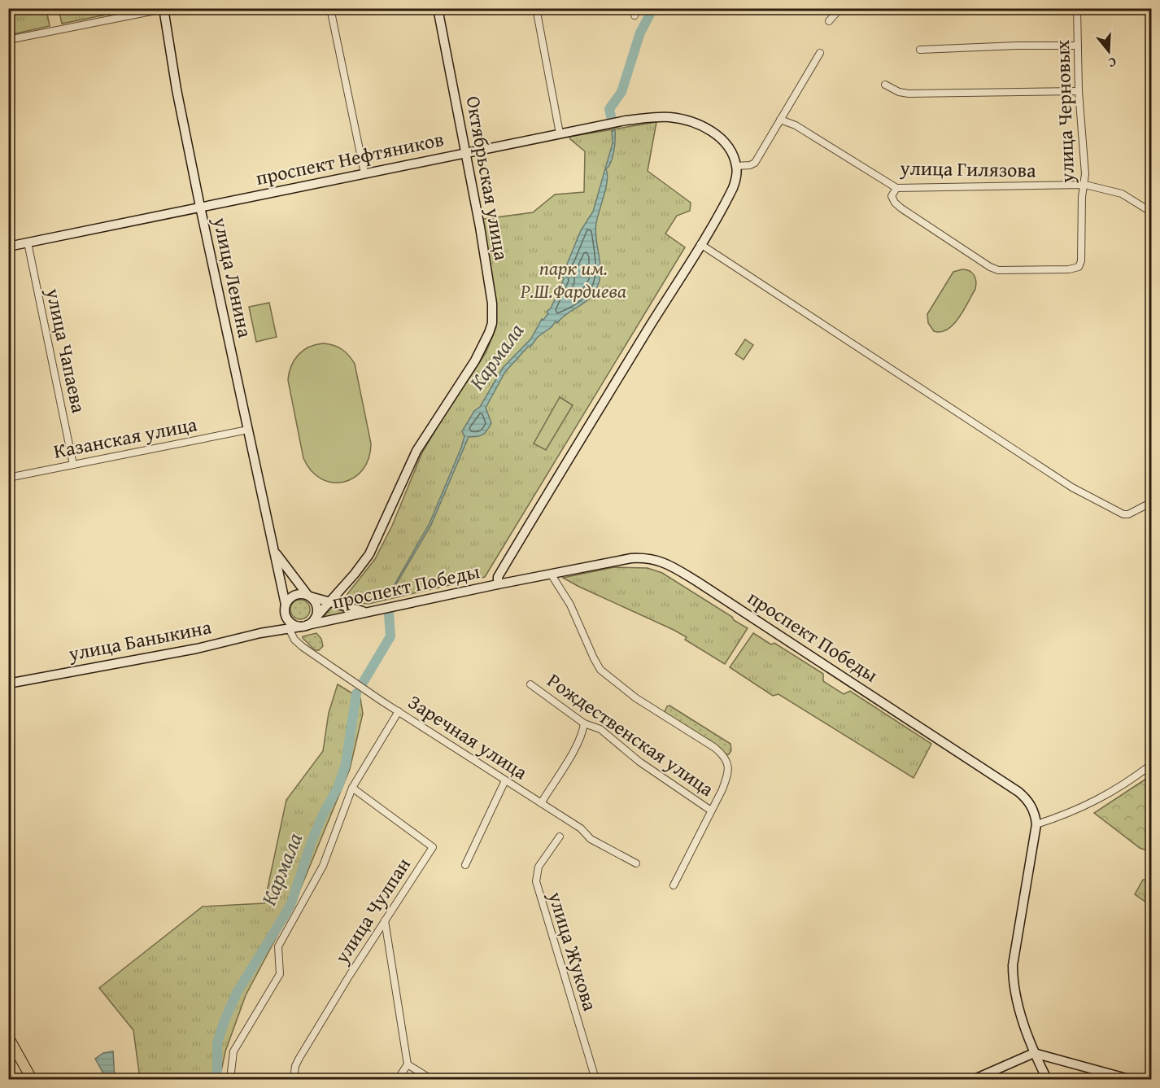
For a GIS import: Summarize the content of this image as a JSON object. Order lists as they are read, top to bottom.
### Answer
{
  "streets": {
    "main road": [
      "проспект Нефтяников",
      "Октябрьская улица",
      "улица Ленина",
      "проспект Победы",
      "улица Баныкина"
    ],
    "street": [
      "улица Черновых",
      "улица Гилязова",
      "улица Чапаева",
      "Казанская улица",
      "Рождественская улица",
      "Заречная улица",
      "улица Чулпан",
      "улица Жукова"
    ]
  },
  "crossings": [
    ["улица Черновых", "улица Гилязова"],
    ["проспект Нефтяников", "Октябрьская улица"],
    ["проспект Нефтяников", "улица Ленина"],
    ["проспект Нефтяников", "улица Чапаева"],
    ["Октябрьская улица", "улица Ленина"],
    ["Октябрьская улица", "проспект Победы"],
    ["улица Ленина", "Казанская улица"],
    ["улица Ленина", "проспект Победы"],
    ["улица Чапаева", "Казанская улица"],
    ["проспект Победы", "улица Баныкина"],
    ["проспект Победы", "Заречная улица"],
    ["улица Баныкина", "Заречная улица"]
  ],
  "water": ["Кармала"],
  "parks": ["парк им. Р.Ш.Фардиева"],
  "north": "bottom"
}
